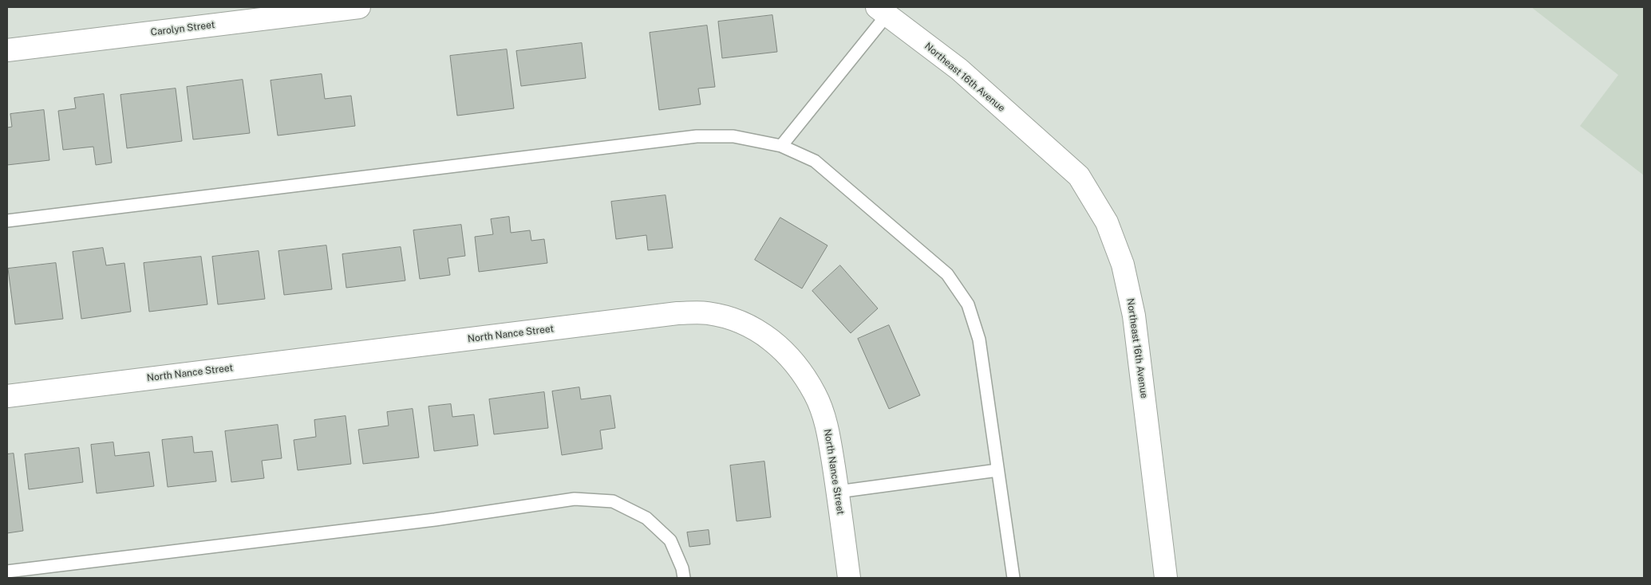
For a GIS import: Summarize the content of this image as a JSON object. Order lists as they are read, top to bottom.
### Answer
{
  "streets": {
    "street": ["Carolyn Street", "Northeast 16th Avenue", "North Nance Street"]
  }
}
